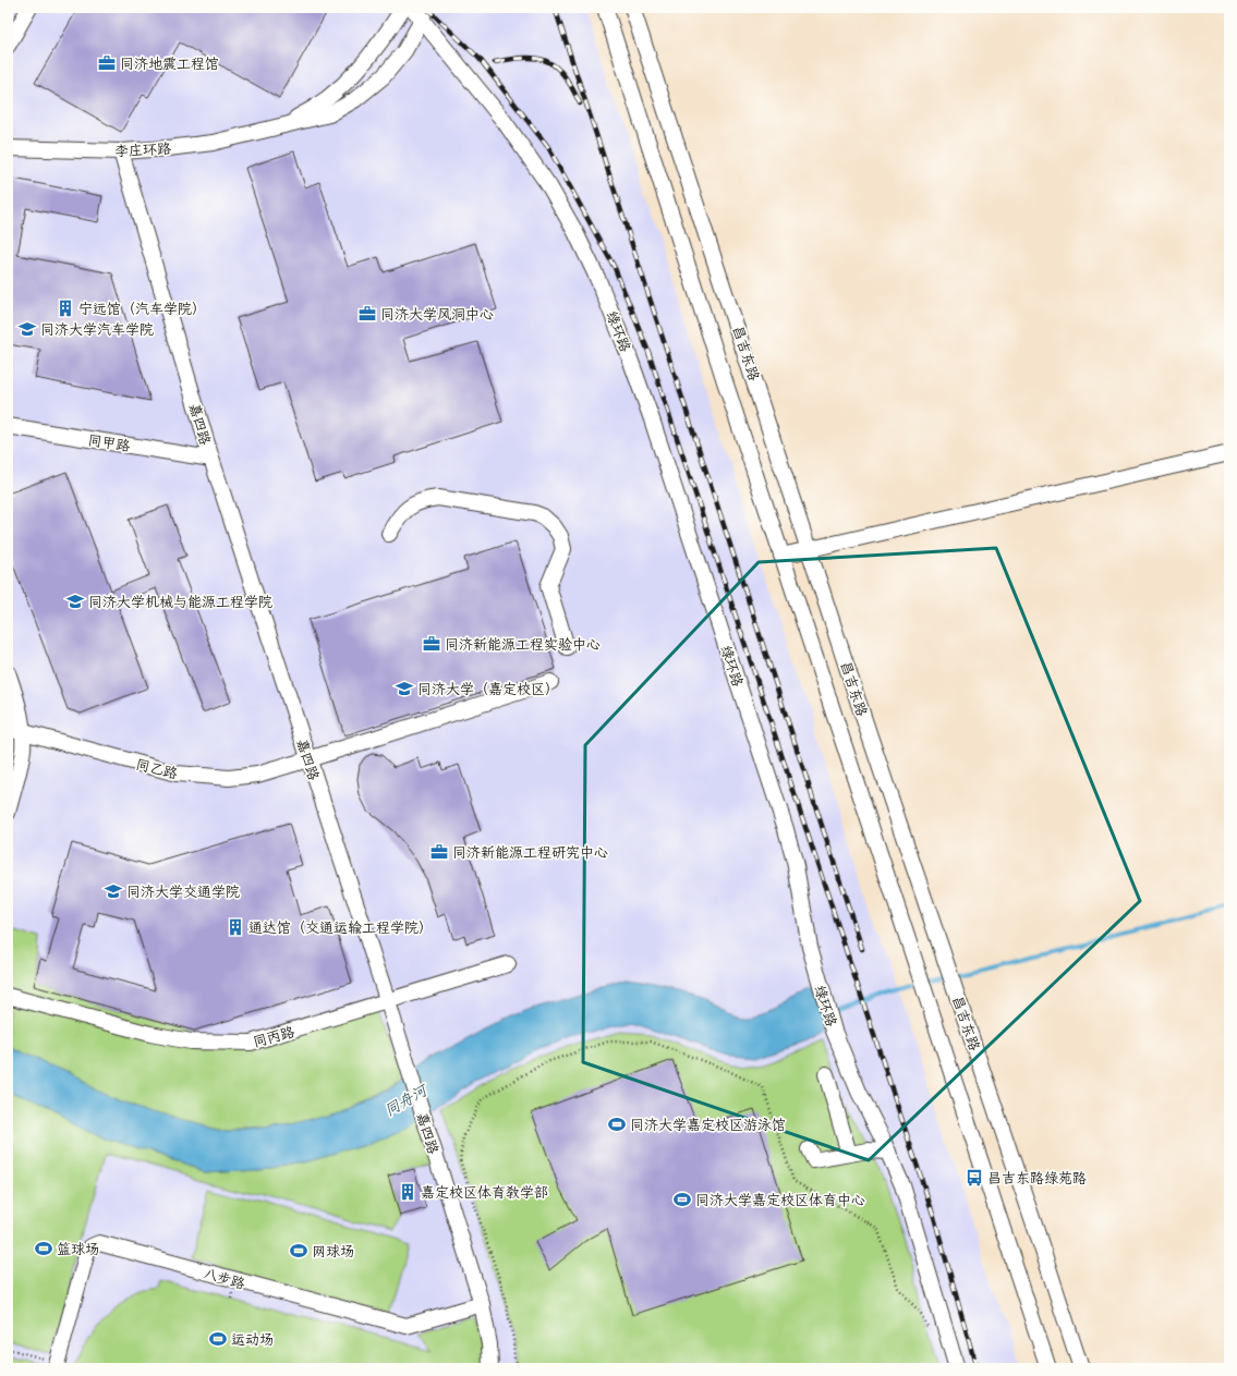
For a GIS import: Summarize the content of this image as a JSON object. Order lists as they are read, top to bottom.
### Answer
{
  "streets": {
    "street": [
      "李庄环路",
      "绿环路",
      "昌吉东路",
      "嘉四路",
      "同甲路",
      "同乙路",
      "同丙路",
      "八步路"
    ]
  },
  "crossings": [
    ["李庄环路", "绿环路"],
    ["李庄环路", "嘉四路"],
    ["嘉四路", "同甲路"],
    ["嘉四路", "同乙路"],
    ["嘉四路", "同丙路"],
    ["嘉四路", "八步路"]
  ],
  "water": ["同舟河"],
  "places": {
    "office": [
      "同济地震工程馆",
      "同济大学风洞中心",
      "同济新能源工程实验中心",
      "同济新能源工程研究中心"
    ],
    "building": ["宁远馆（汽车学院）", "通达馆（交通运输工程学院）", "嘉定校区体育教学部"],
    "school or university": [
      "同济大学汽车学院",
      "同济大学机械与能源工程学院",
      "同济大学（嘉定校区）",
      "同济大学交通学院"
    ],
    "sports": [
      "同济大学嘉定校区游泳馆",
      "同济大学嘉定校区体育中心",
      "篮球场",
      "网球场",
      "运动场"
    ],
    "bus stop": ["昌吉东路绿苑路"]
  }
}
